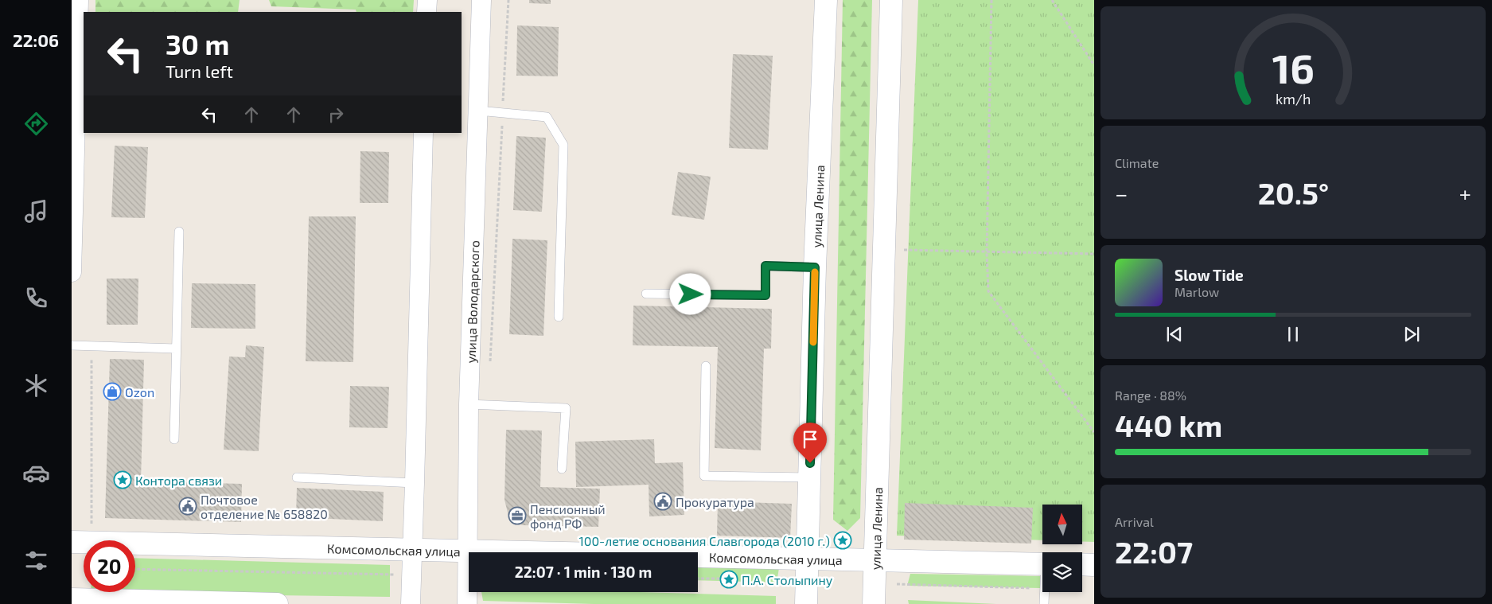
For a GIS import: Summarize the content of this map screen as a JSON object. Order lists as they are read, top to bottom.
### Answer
{
  "streets": {
    "street": ["улица Ленина", "улица Володарского", "Комсомольская улица"]
  },
  "crossings": [
    ["улица Ленина", "Комсомольская улица"],
    ["улица Володарского", "Комсомольская улица"]
  ],
  "places": {
    "shop": ["Ozon"],
    "place": ["Контора связи", "100-летие основания Славгорода (2010 г.)", "П.А. Столыпину"],
    "public building": ["Прокуратура", "Почтовое отделение № 658820"],
    "office": ["Пенсионный фонд РФ"]
  },
  "north": "top",
  "page": {
    "tabs": "22:06",
    "turn": ["30 m", "Turn left"],
    "tile": [
      "Climate",
      ["Range · 88%", "440 km"],
      ["Arrival", "22:07"]
    ],
    "heat": ["−", "20.5°", "+"],
    "song": ["Slow Tide", "Marlow"],
    "limit": "20",
    "trip": "22:07 · 1 min · 130 m",
    "gauge": ["16", "km/h"]
  }
}
